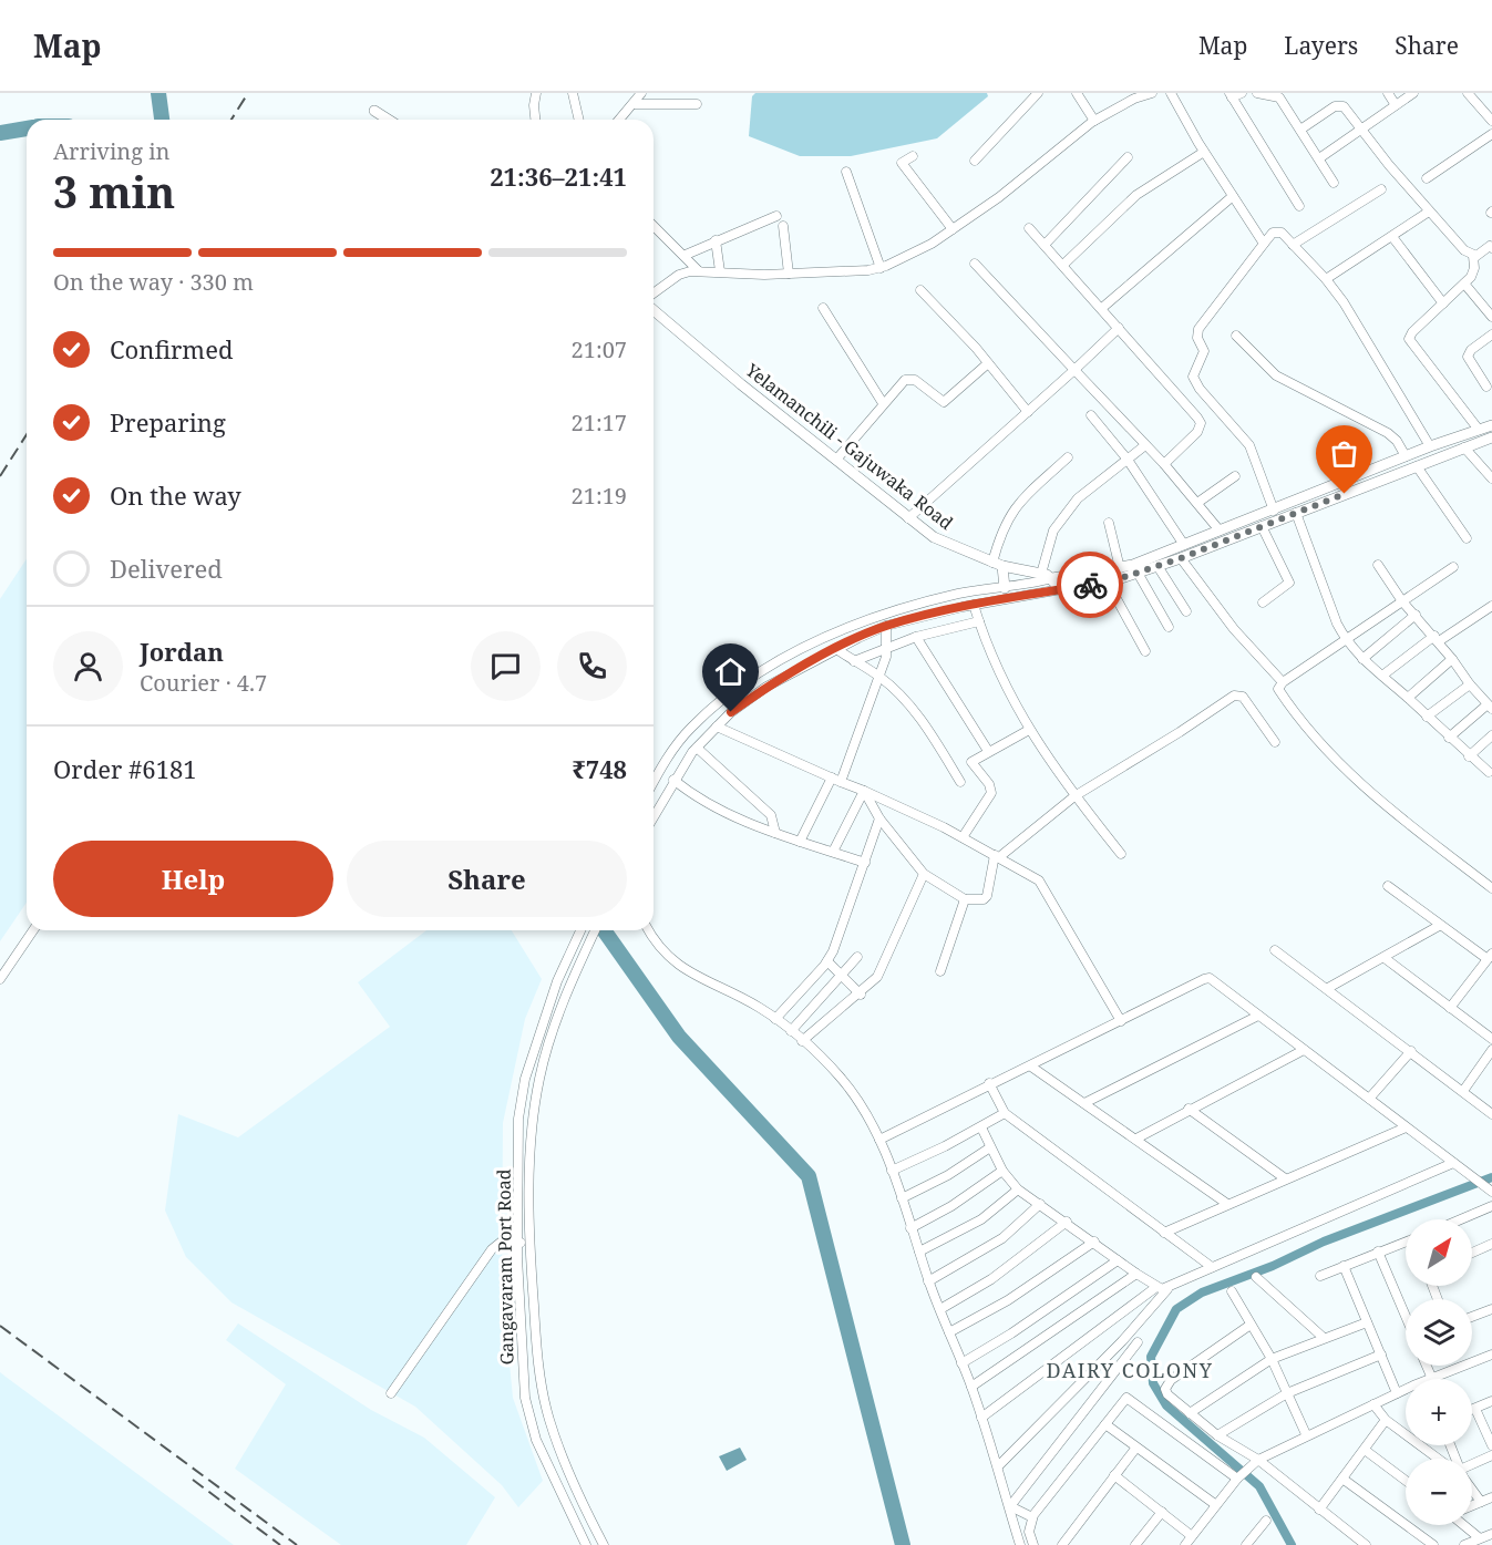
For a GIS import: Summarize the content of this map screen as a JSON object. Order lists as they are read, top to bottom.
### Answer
{
  "streets": {
    "main road": ["Yelamanchili - Gajuwaka Road"],
    "street": ["Gangavaram Port Road"]
  },
  "districts": ["DAIRY COLONY"],
  "north": "top right",
  "page": {
    "header": "Map",
    "nav": ["Map", "Layers", "Share"],
    "heading": ["3 min", "Arriving in", "21:36–21:41"],
    "panel": [
      "Jordan",
      "Courier · 4.7",
      "Order #6181",
      "₹748"
    ],
    "bar": "On the way · 330 m",
    "list": [
      ["Confirmed", "21:07"],
      ["Preparing", "21:17"],
      ["On the way", "21:19"],
      "Delivered"
    ],
    "buttons": ["Help", "Share"],
    "map_buttons": ["+", "−"]
  }
}
